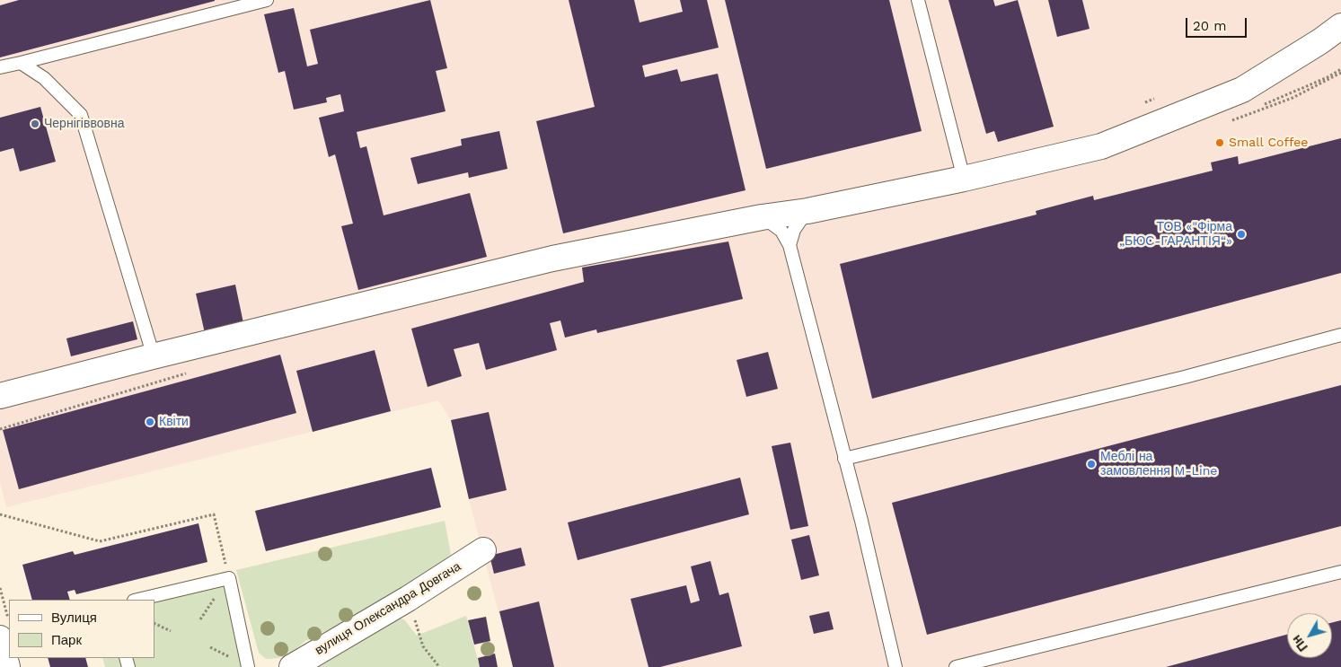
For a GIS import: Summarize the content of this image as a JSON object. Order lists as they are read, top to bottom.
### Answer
{
  "streets": {
    "street": ["вулиця Олександра Довгача"]
  },
  "places": [
    "Чернігіввовна",
    "Small Coffee",
    "ТОВ «\"Фірма „БЮС-ГАРАНТІЯ“»",
    "Квіти",
    "Меблі на замовлення M-Line"
  ],
  "legend": ["Вулиця", "Парк"],
  "scale_bar": "20 m",
  "north": "bottom left"
}
